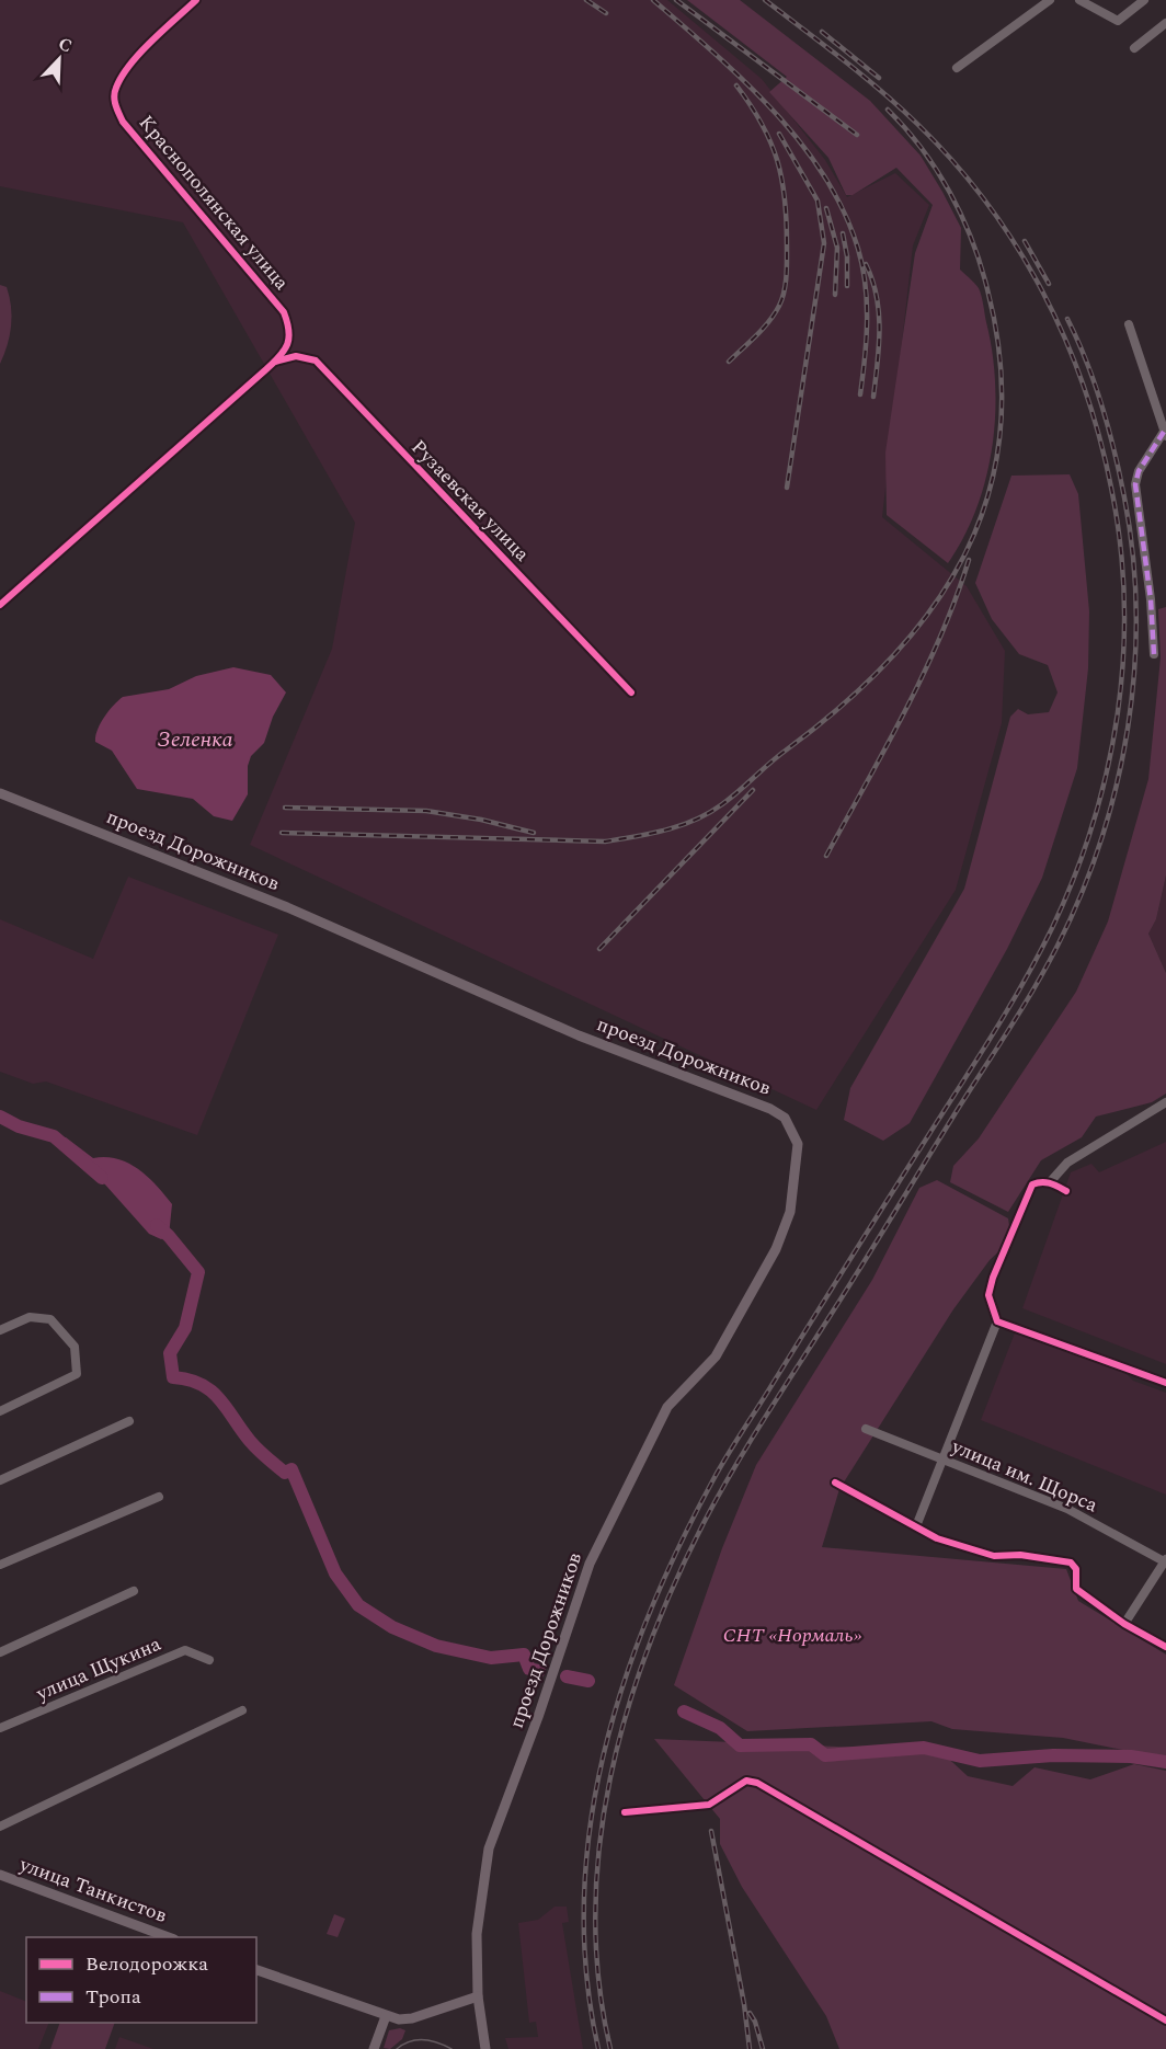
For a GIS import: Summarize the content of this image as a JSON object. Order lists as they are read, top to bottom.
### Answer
{
  "streets": {
    "main road": ["проезд Дорожников", "улица Танкистов"],
    "street": [
      "Краснополянская улица",
      "Рузаевская улица",
      "улица им. Щорса",
      "улица Щукина"
    ]
  },
  "crossings": [
    ["Краснополянская улица", "Рузаевская улица"]
  ],
  "water": ["Зеленка"],
  "parks": ["СНТ «Нормаль»"],
  "legend": ["Велодорожка", "Тропа"],
  "north": "top right"
}
